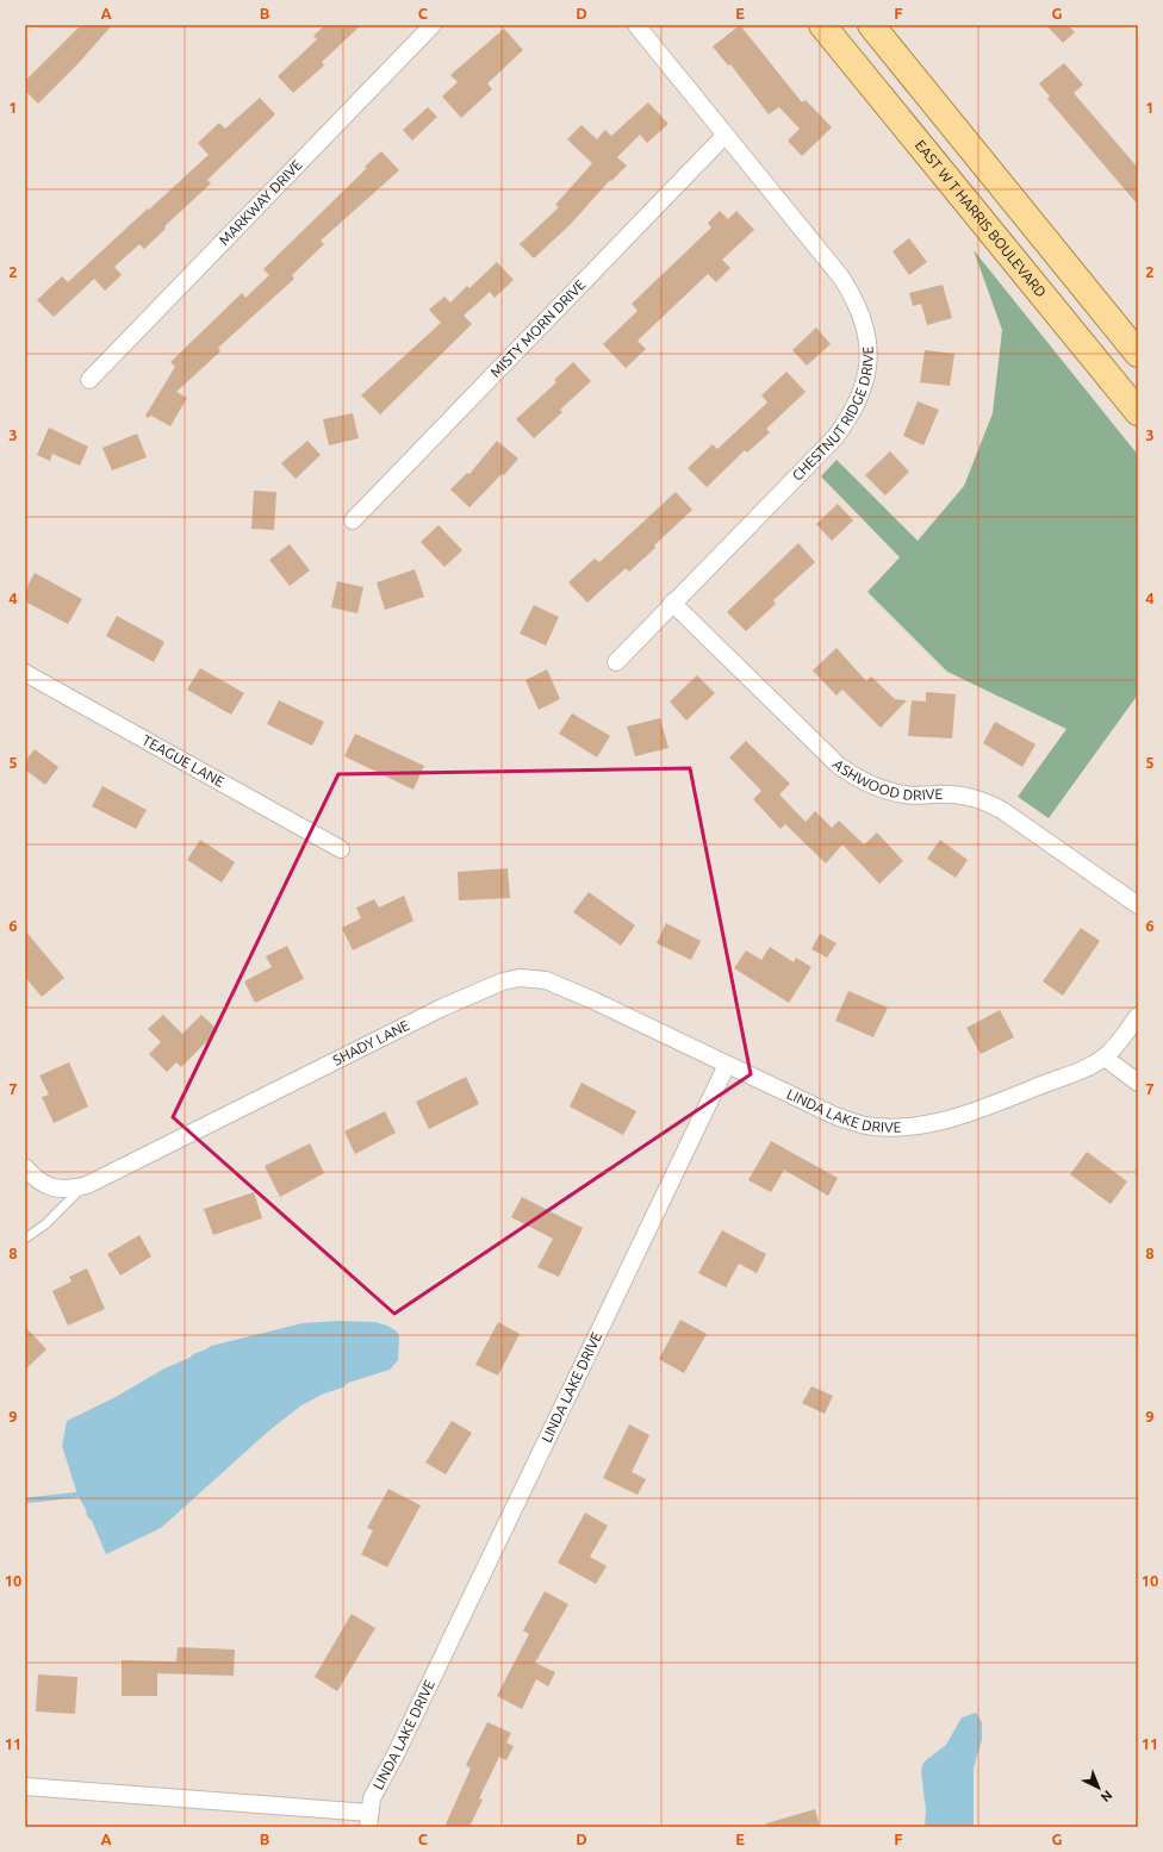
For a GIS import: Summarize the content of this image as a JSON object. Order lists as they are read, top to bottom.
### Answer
{
  "streets": {
    "main road": ["EAST W T HARRIS BOULEVARD"],
    "street": [
      "MARKWAY DRIVE",
      "MISTY MORN DRIVE",
      "CHESTNUT RIDGE DRIVE",
      "TEAGUE LANE",
      "ASHWOOD DRIVE",
      "SHADY LANE",
      "LINDA LAKE DRIVE"
    ]
  },
  "crossings": [
    ["MISTY MORN DRIVE", "CHESTNUT RIDGE DRIVE"],
    ["CHESTNUT RIDGE DRIVE", "ASHWOOD DRIVE"],
    ["SHADY LANE", "LINDA LAKE DRIVE"]
  ],
  "north": "bottom right",
  "grid": {
    "columns": [
      "A",
      "B",
      "C",
      "D",
      "E",
      "F",
      "G"
    ],
    "rows": [
      "1",
      "2",
      "3",
      "4",
      "5",
      "6",
      "7",
      "8",
      "9",
      "10",
      "11"
    ]
  }
}
